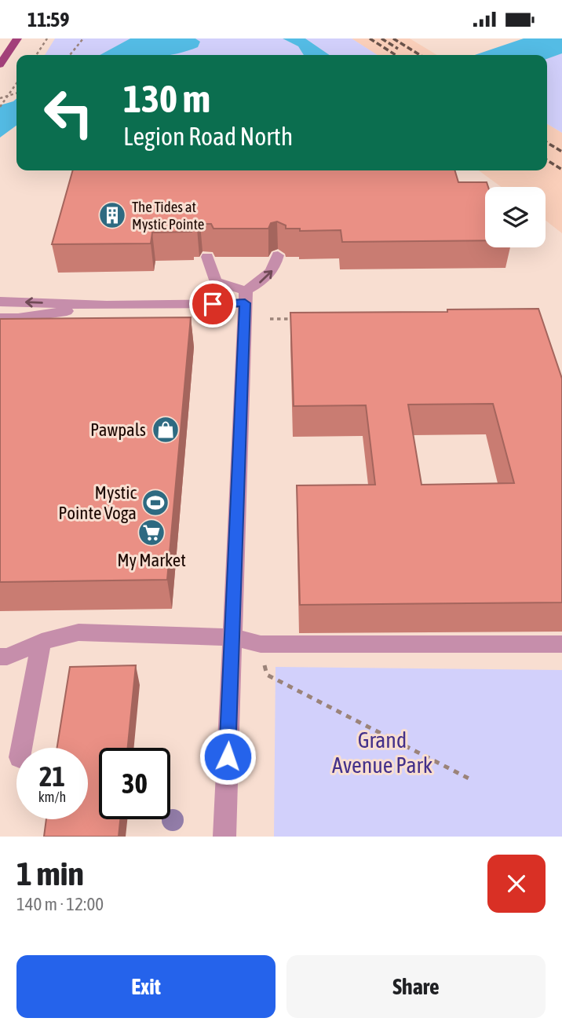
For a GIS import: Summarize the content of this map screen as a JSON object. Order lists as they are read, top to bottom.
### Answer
{
  "parks": ["Grand Avenue Park"],
  "places": {
    "building": ["The Tides at Mystic Pointe"],
    "shop": ["Pawpals"],
    "sports": ["Mystic Pointe Voga"],
    "supermarket": ["My Market"]
  },
  "page": {
    "status": "11:59",
    "turn": ["130 m", "Legion Road North"],
    "speed": "21 km/h",
    "limit": "30",
    "heading": ["1 min", "140 m · 12:00"],
    "buttons": ["Exit", "Share"]
  }
}
